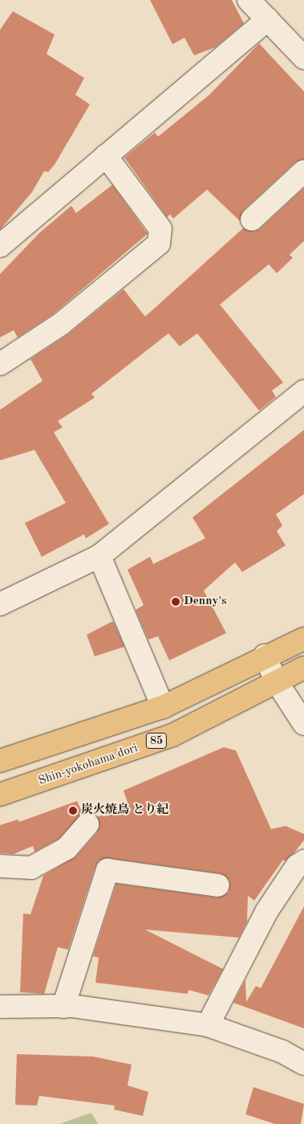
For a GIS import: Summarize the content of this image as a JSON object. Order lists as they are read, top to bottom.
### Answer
{
  "streets": {
    "main road": ["85", "Shin-yokohama dori"]
  },
  "places": ["Denny's", "炭火焼鳥 とり紀"]
}
